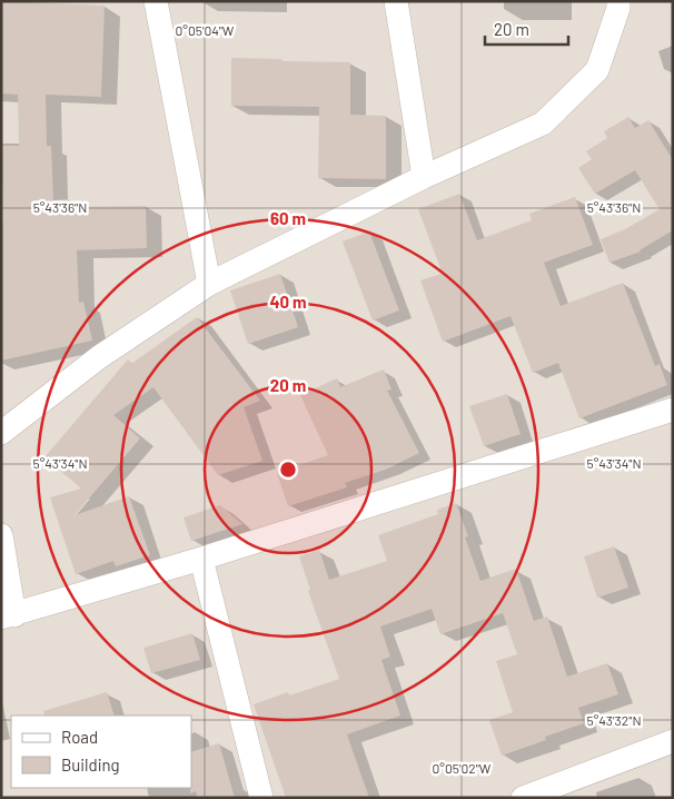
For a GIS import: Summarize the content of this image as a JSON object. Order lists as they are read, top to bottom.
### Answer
{
  "legend": ["Road", "Building"],
  "scale_bar": "20 m",
  "coordinates": [
    "0°05'04\"W",
    "5°43'36\"N",
    "5°43'34\"N",
    "5°43'32\"N",
    "0°05'02\"W"
  ],
  "rings": ["60 m", "40 m", "20 m"]
}
